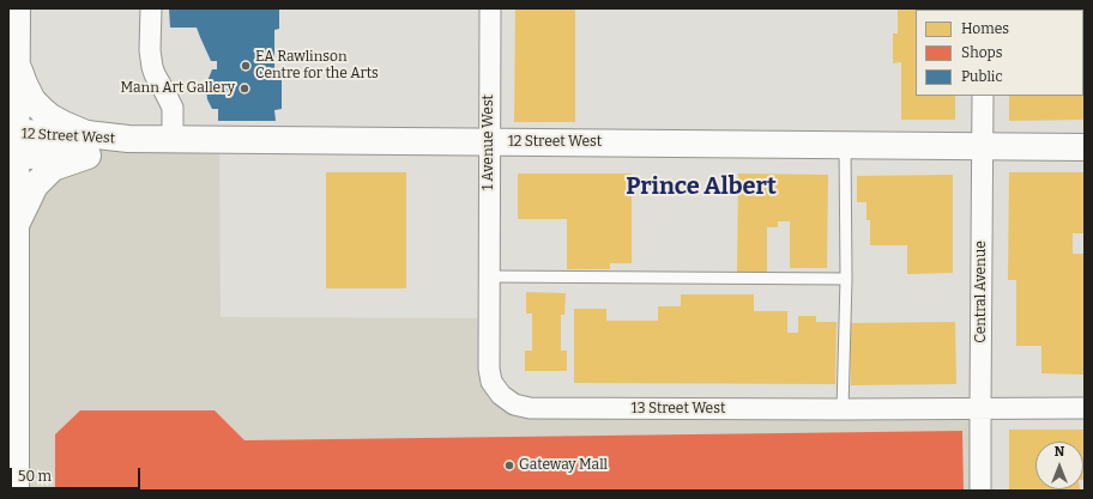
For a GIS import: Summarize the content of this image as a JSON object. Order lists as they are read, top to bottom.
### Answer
{
  "streets": {
    "main road": ["12 Street West"],
    "street": ["1 Avenue West", "Central Avenue", "13 Street West"]
  },
  "crossings": [
    ["12 Street West", "1 Avenue West"],
    ["12 Street West", "Central Avenue"],
    ["1 Avenue West", "13 Street West"],
    ["Central Avenue", "13 Street West"]
  ],
  "districts": ["Prince Albert"],
  "places": ["EA Rawlinson Centre for the Arts", "Mann Art Gallery", "Gateway Mall"],
  "legend": ["Homes", "Shops", "Public"],
  "scale_bar": "50 m",
  "north": "top"
}
